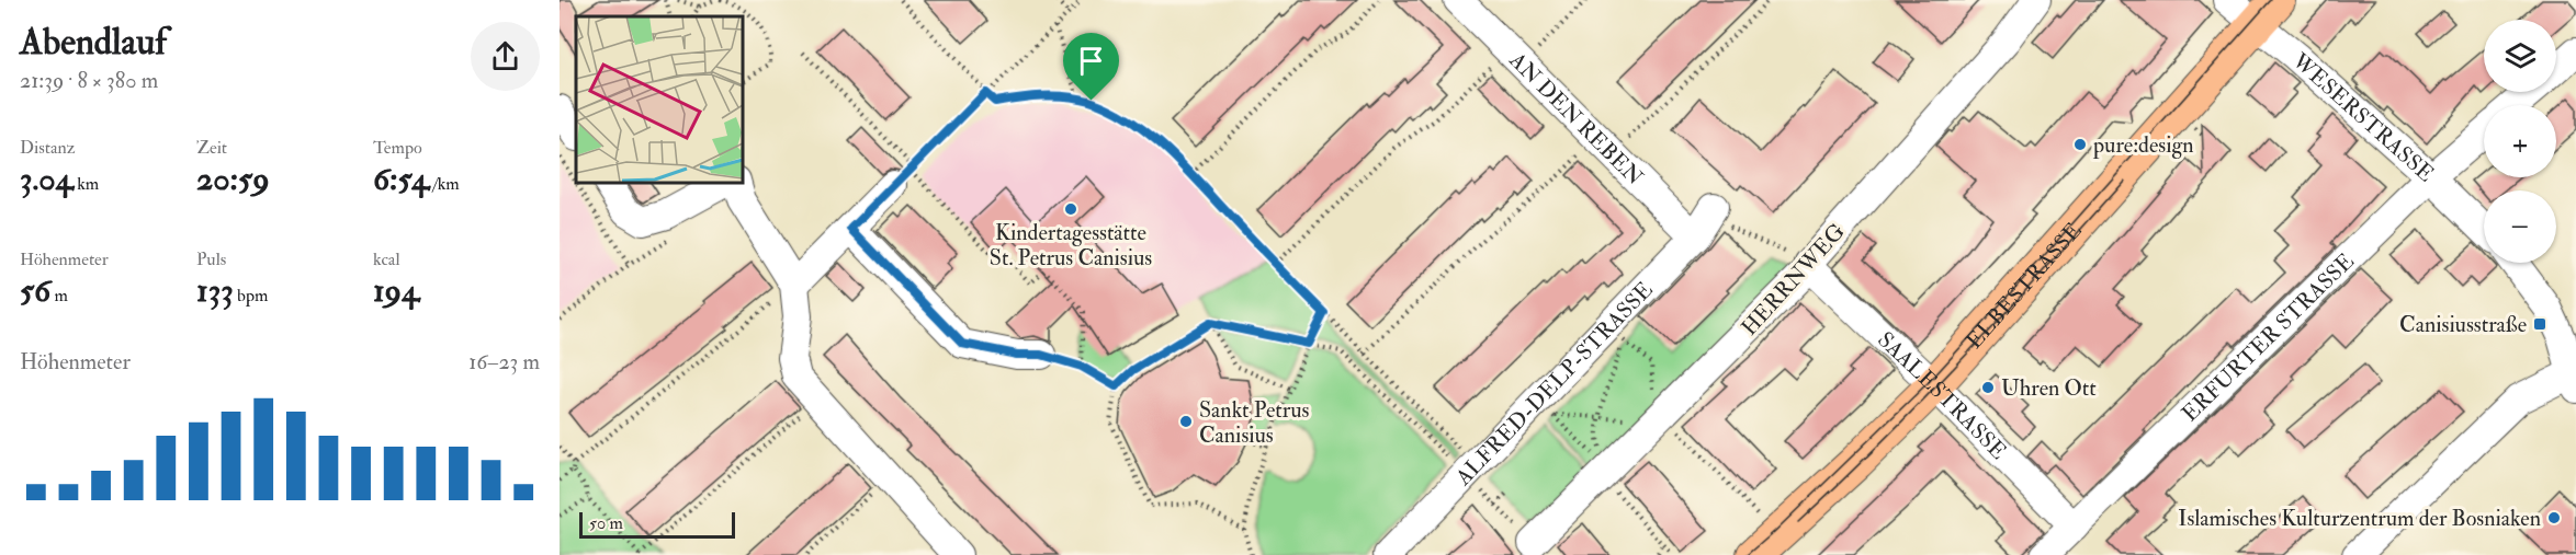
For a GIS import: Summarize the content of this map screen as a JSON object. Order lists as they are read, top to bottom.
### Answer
{
  "streets": {
    "main road": ["ELBESTRASSE"],
    "street": [
      "WESERSTRASSE",
      "AN DEN REBEN",
      "HERRNWEG",
      "ERFURTER STRASSE",
      "ALFRED-DELP-STRASSE",
      "SAALESTRASSE"
    ]
  },
  "crossings": [
    ["WESERSTRASSE", "ELBESTRASSE"],
    ["WESERSTRASSE", "ERFURTER STRASSE"],
    ["AN DEN REBEN", "ALFRED-DELP-STRASSE"],
    ["HERRNWEG", "SAALESTRASSE"],
    ["ELBESTRASSE", "SAALESTRASSE"],
    ["ERFURTER STRASSE", "SAALESTRASSE"]
  ],
  "places": {
    "other": [
      "pure:design",
      "Kindertagesstätte St. Petrus Canisius",
      "Uhren Ott",
      "Sankt Petrus Canisius",
      "Islamisches Kulturzentrum der Bosniaken"
    ],
    "transit": ["Canisiusstraße"]
  },
  "scale_bar": "50 m",
  "page": {
    "heading": ["Abendlauf", "21:39 · 8 × 380 m"],
    "map_buttons": ["+", "−"],
    "stats": [
      ["Distanz", "3.04 km"],
      ["Zeit", "20:59"],
      ["Tempo", "6:54 /km"],
      ["Höhenmeter", "56 m"],
      ["Puls", "133 bpm"],
      ["kcal", "194"]
    ],
    "chart": ["Höhenmeter", "16–23 m"],
    "scale": "50 m"
  }
}
